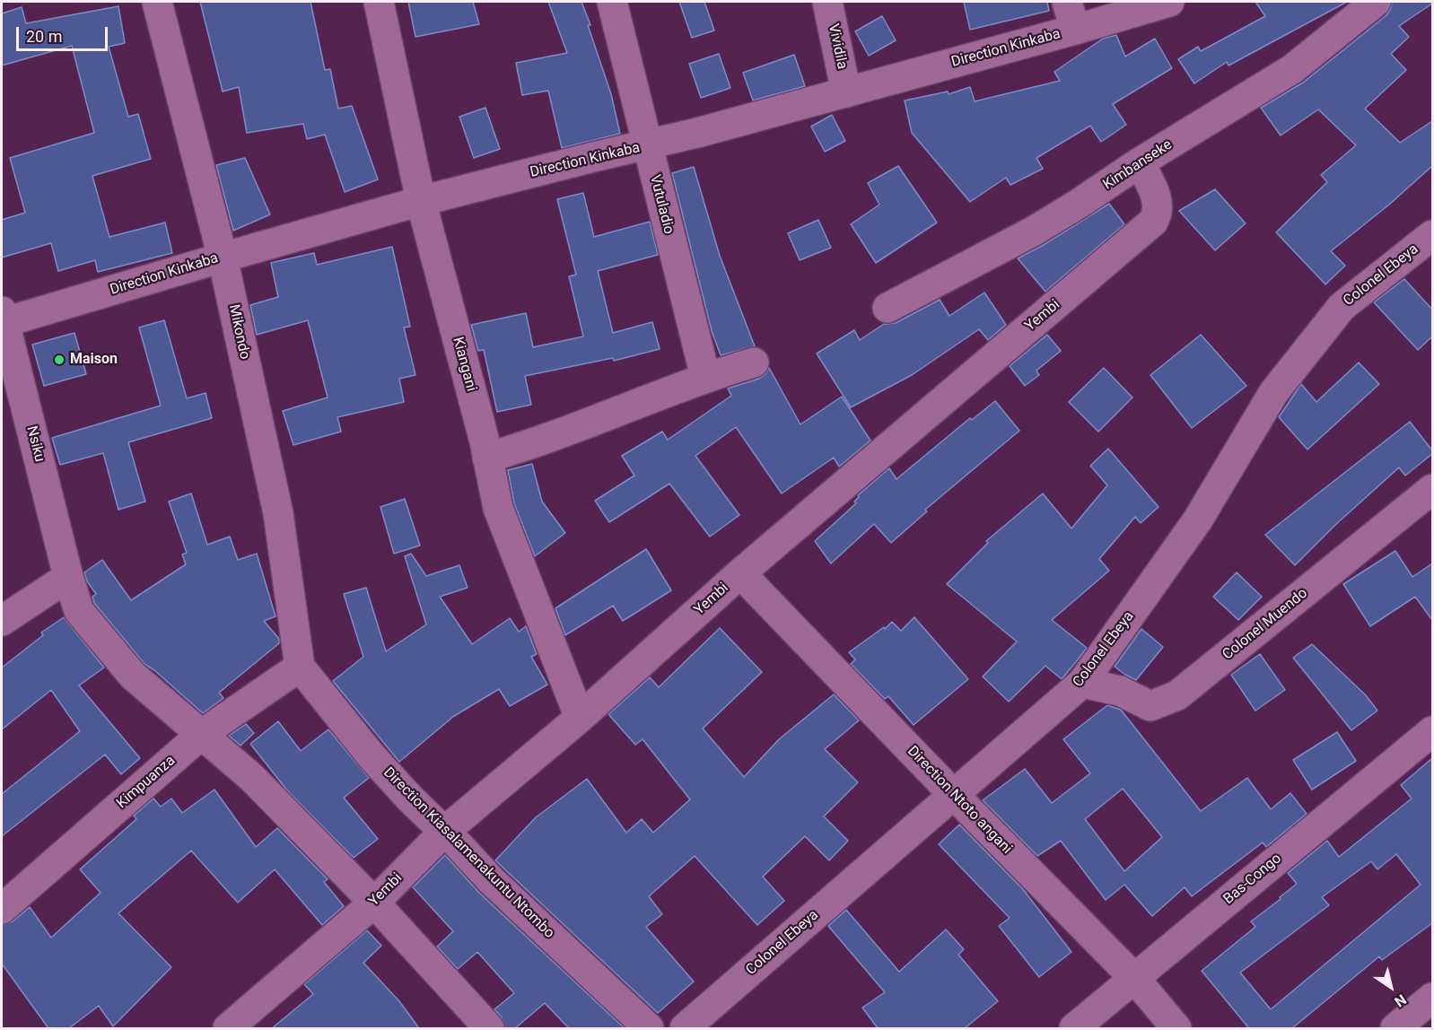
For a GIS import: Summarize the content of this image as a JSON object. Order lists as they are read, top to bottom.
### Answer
{
  "streets": {
    "street": [
      "Vividila",
      "Direction Kinkaba",
      "Kimbanseke",
      "Vutuladio",
      "Colonel Ebeya",
      "Yembi",
      "Mikondo",
      "Kiangani",
      "Nsiku",
      "Colonel Muendo",
      "Kimpuanza",
      "Direction Ntoto angani",
      "Direction Kiasalamenakuntu Ntombo",
      "Bas-Congo"
    ]
  },
  "crossings": [
    ["Vividila", "Direction Kinkaba"],
    ["Direction Kinkaba", "Vutuladio"],
    ["Direction Kinkaba", "Mikondo"],
    ["Direction Kinkaba", "Kiangani"],
    ["Direction Kinkaba", "Nsiku"],
    ["Kimbanseke", "Yembi"],
    ["Colonel Ebeya", "Colonel Muendo"],
    ["Colonel Ebeya", "Direction Ntoto angani"],
    ["Yembi", "Kiangani"],
    ["Yembi", "Nsiku"],
    ["Yembi", "Direction Ntoto angani"],
    ["Yembi", "Direction Kiasalamenakuntu Ntombo"],
    ["Mikondo", "Kimpuanza"],
    ["Mikondo", "Direction Kiasalamenakuntu Ntombo"],
    ["Nsiku", "Kimpuanza"],
    ["Kimpuanza", "Direction Kiasalamenakuntu Ntombo"],
    ["Direction Ntoto angani", "Bas-Congo"]
  ],
  "places": ["Maison"],
  "scale_bar": "20 m",
  "north": "bottom right"
}
